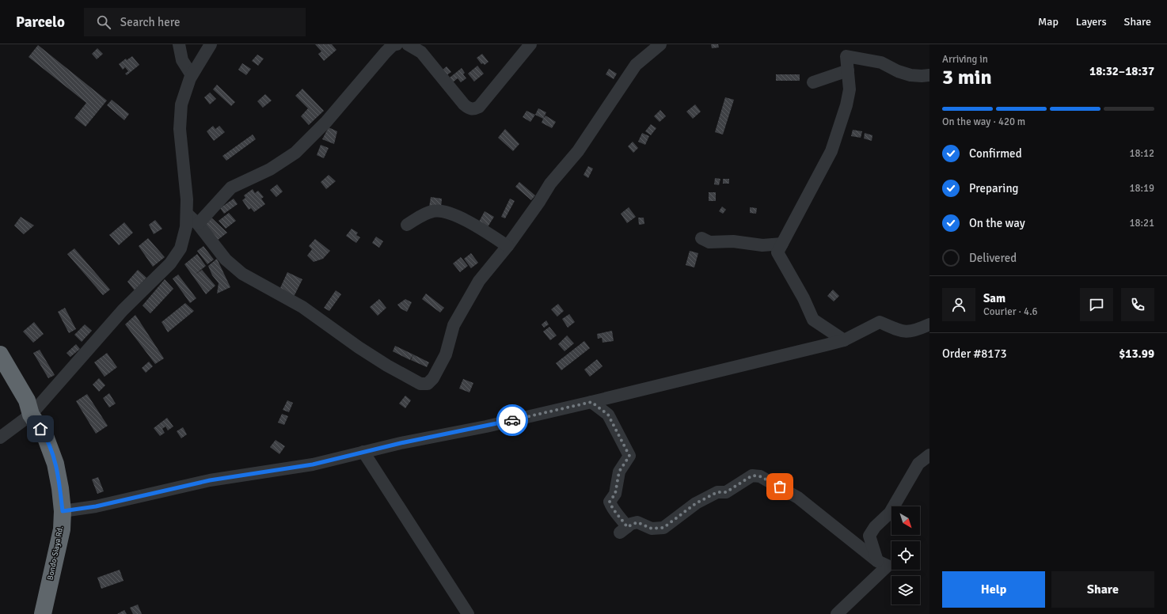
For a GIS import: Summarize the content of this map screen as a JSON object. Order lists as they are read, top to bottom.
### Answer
{
  "streets": {
    "highway": ["Bondo-Siaya Rd."]
  },
  "north": "bottom right",
  "page": {
    "header": "Parcelo",
    "search": "Search here",
    "nav": ["Map", "Layers", "Share"],
    "heading": ["3 min", "Arriving in", "18:32–18:37"],
    "panel": [
      "Sam",
      "Courier · 4.6",
      "Order #8173",
      "$13.99"
    ],
    "bar": "On the way · 420 m",
    "list": [
      ["Confirmed", "18:12"],
      ["Preparing", "18:19"],
      ["On the way", "18:21"],
      "Delivered"
    ],
    "buttons": ["Help", "Share"]
  }
}
